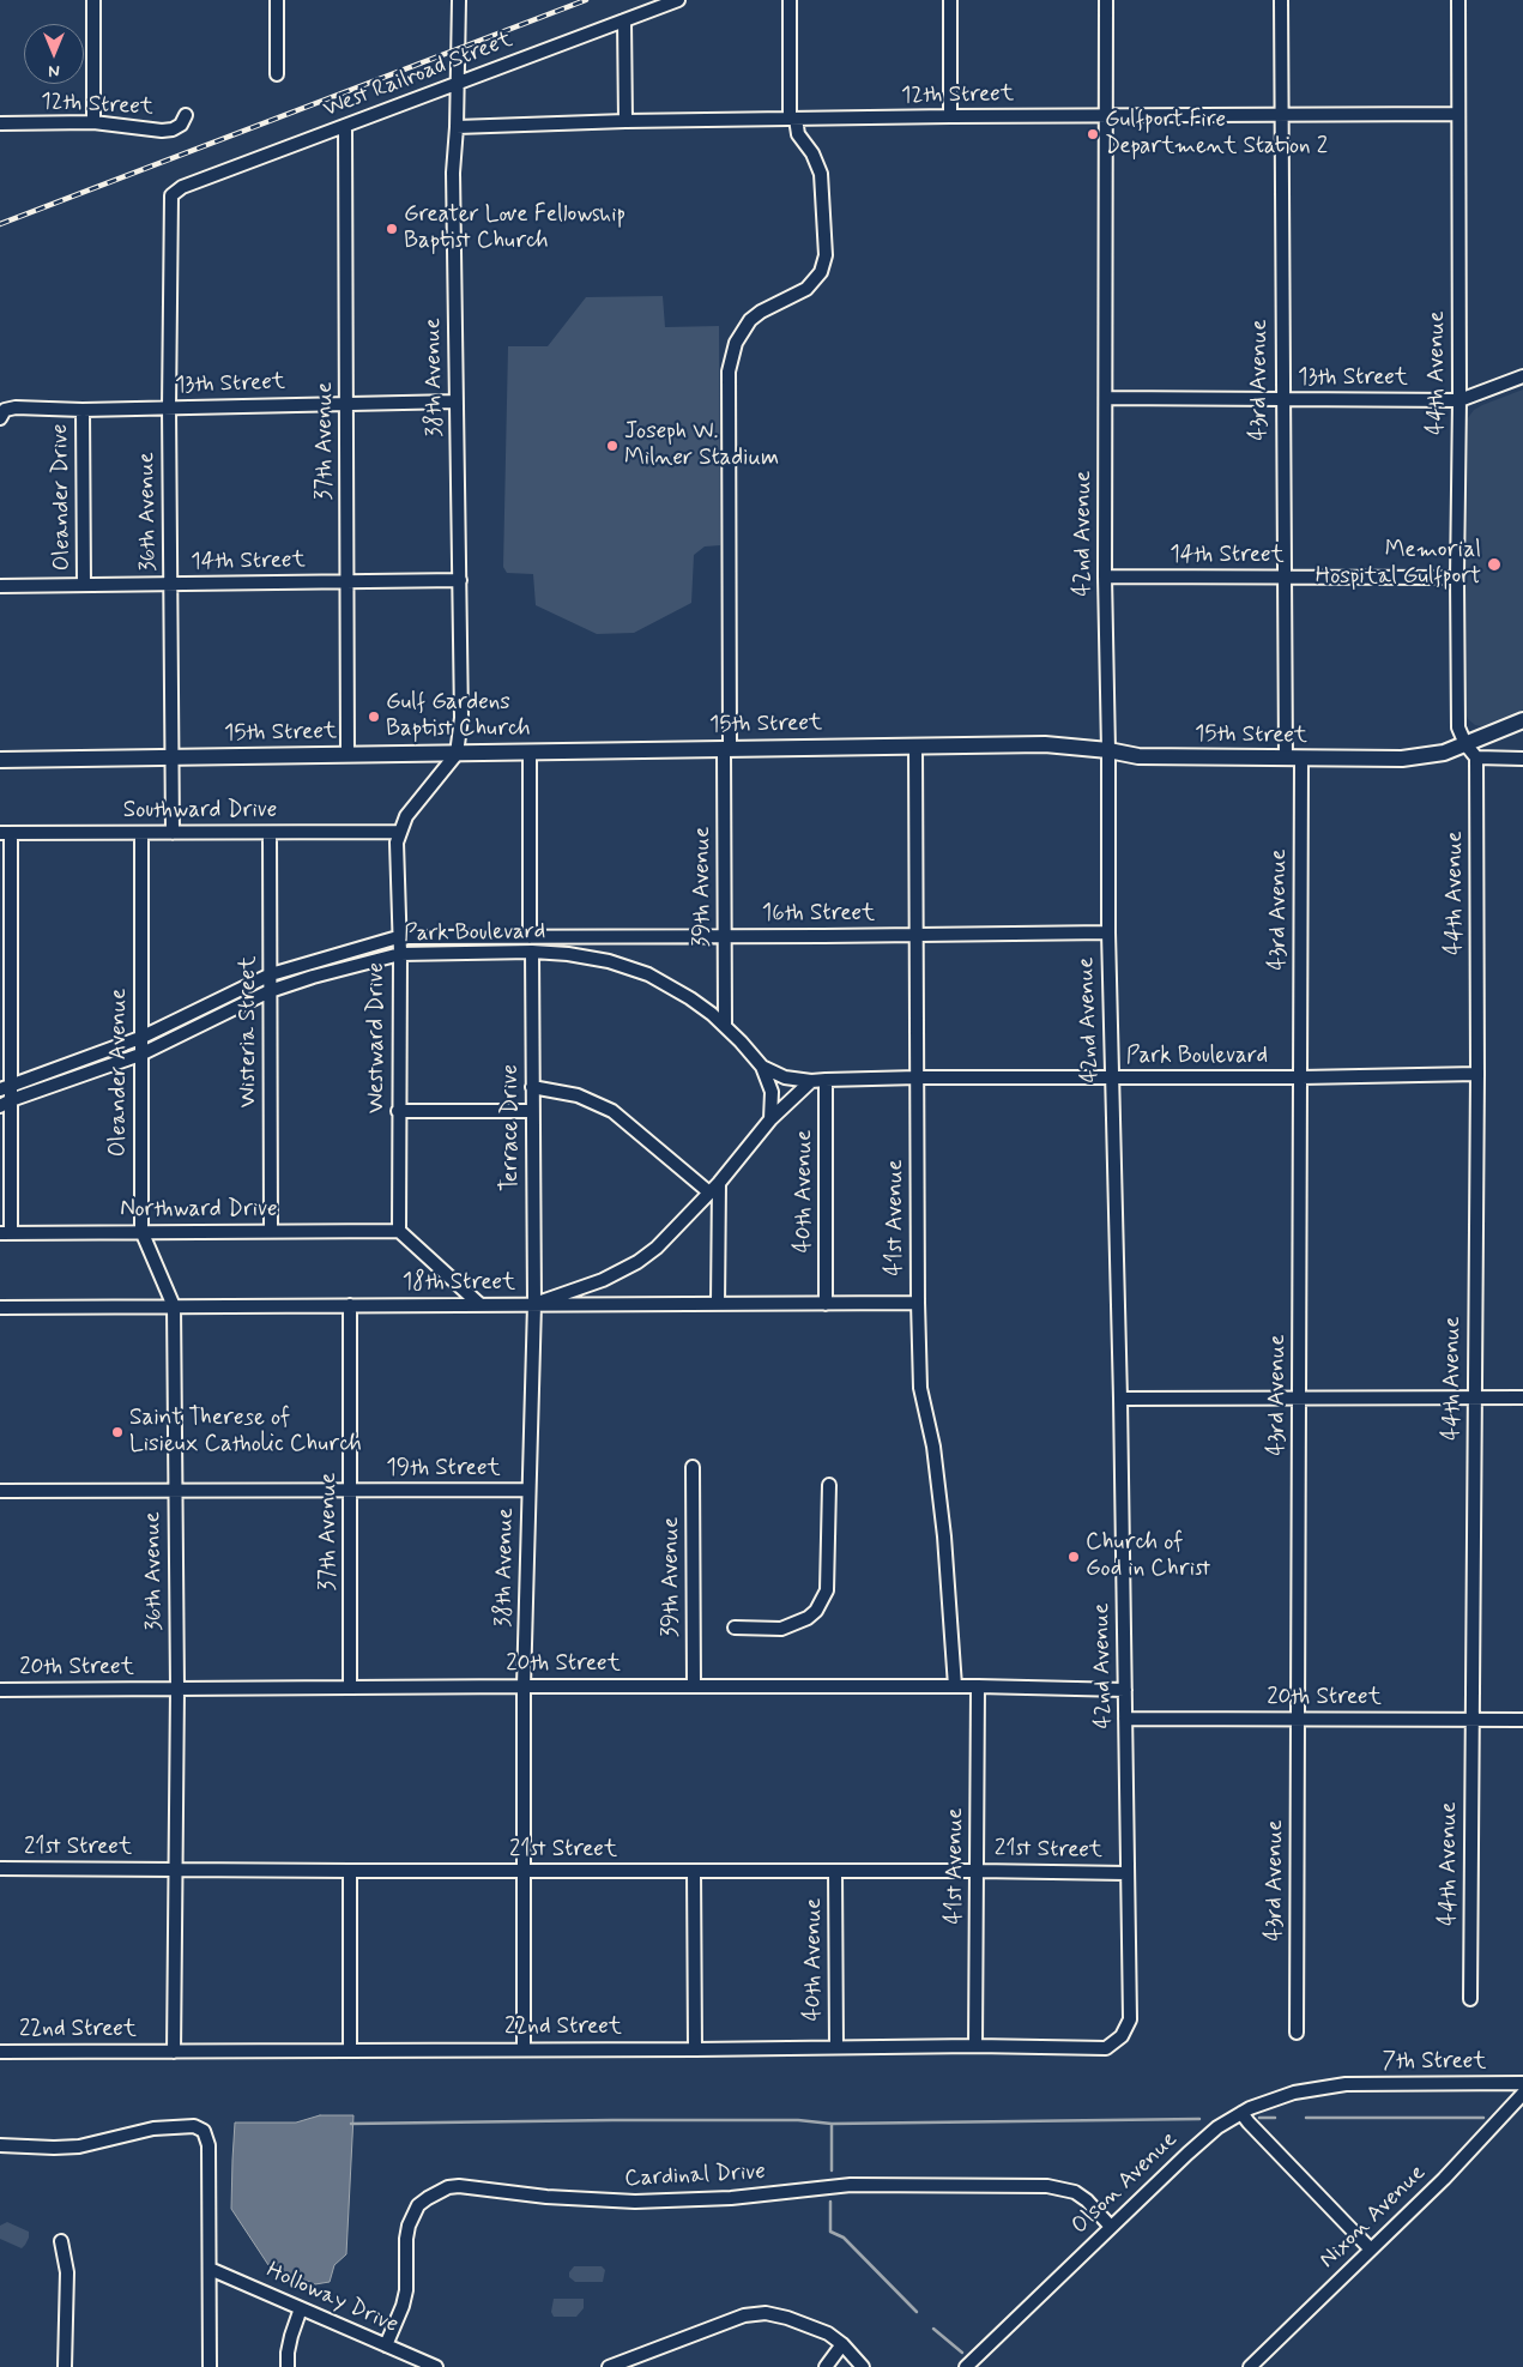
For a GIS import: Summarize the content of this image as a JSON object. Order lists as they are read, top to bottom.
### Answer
{
  "streets": {
    "main road": ["15th Street"],
    "street": [
      "West Railroad Street",
      "12th Street",
      "44th Avenue",
      "38th Avenue",
      "13th Street",
      "43rd Avenue",
      "37th Avenue",
      "Oleander Drive",
      "36th Avenue",
      "42nd Avenue",
      "14th Street",
      "Southward Drive",
      "39th Avenue",
      "16th Street",
      "Park Boulevard",
      "Wisteria Street",
      "Westward Drive",
      "Oleander Avenue",
      "Terrace Drive",
      "40th Avenue",
      "Northward Drive",
      "41st Avenue",
      "18th Street",
      "19th Street",
      "20th Street",
      "21st Street",
      "22nd Street",
      "7th Street",
      "Cardinal Drive",
      "Olson Avenue",
      "Nixon Avenue",
      "Holloway Drive"
    ]
  },
  "crossings": [
    ["West Railroad Street", "38th Avenue"],
    ["West Railroad Street", "37th Avenue"],
    ["West Railroad Street", "36th Avenue"],
    ["12th Street", "44th Avenue"],
    ["12th Street", "38th Avenue"],
    ["12th Street", "43rd Avenue"],
    ["12th Street", "42nd Avenue"],
    ["12th Street", "39th Avenue"],
    ["44th Avenue", "13th Street"],
    ["44th Avenue", "14th Street"],
    ["44th Avenue", "15th Street"],
    ["44th Avenue", "Park Boulevard"],
    ["44th Avenue", "20th Street"],
    ["38th Avenue", "13th Street"],
    ["38th Avenue", "14th Street"],
    ["38th Avenue", "15th Street"],
    ["38th Avenue", "Westward Drive"],
    ["38th Avenue", "Terrace Drive"],
    ["38th Avenue", "18th Street"],
    ["38th Avenue", "19th Street"],
    ["38th Avenue", "20th Street"],
    ["38th Avenue", "21st Street"],
    ["38th Avenue", "22nd Street"],
    ["13th Street", "43rd Avenue"],
    ["13th Street", "37th Avenue"],
    ["13th Street", "Oleander Drive"],
    ["13th Street", "36th Avenue"],
    ["13th Street", "42nd Avenue"],
    ["43rd Avenue", "14th Street"],
    ["43rd Avenue", "15th Street"],
    ["43rd Avenue", "Park Boulevard"],
    ["43rd Avenue", "20th Street"],
    ["37th Avenue", "14th Street"],
    ["37th Avenue", "15th Street"],
    ["37th Avenue", "18th Street"],
    ["37th Avenue", "19th Street"],
    ["37th Avenue", "20th Street"],
    ["Oleander Drive", "14th Street"],
    ["36th Avenue", "14th Street"],
    ["36th Avenue", "15th Street"],
    ["36th Avenue", "Southward Drive"],
    ["36th Avenue", "Oleander Avenue"],
    ["36th Avenue", "18th Street"],
    ["36th Avenue", "19th Street"],
    ["36th Avenue", "20th Street"],
    ["36th Avenue", "21st Street"],
    ["36th Avenue", "22nd Street"],
    ["42nd Avenue", "14th Street"],
    ["42nd Avenue", "15th Street"],
    ["42nd Avenue", "16th Street"],
    ["42nd Avenue", "Park Boulevard"],
    ["42nd Avenue", "20th Street"],
    ["42nd Avenue", "21st Street"],
    ["42nd Avenue", "22nd Street"],
    ["15th Street", "39th Avenue"],
    ["15th Street", "Westward Drive"],
    ["15th Street", "41st Avenue"],
    ["Southward Drive", "Wisteria Street"],
    ["Southward Drive", "Westward Drive"],
    ["Southward Drive", "Oleander Avenue"],
    ["39th Avenue", "16th Street"],
    ["39th Avenue", "Park Boulevard"],
    ["39th Avenue", "20th Street"],
    ["16th Street", "Park Boulevard"],
    ["16th Street", "41st Avenue"],
    ["Park Boulevard", "Wisteria Street"],
    ["Park Boulevard", "Westward Drive"],
    ["Park Boulevard", "Oleander Avenue"],
    ["Park Boulevard", "Terrace Drive"],
    ["Park Boulevard", "40th Avenue"],
    ["Park Boulevard", "41st Avenue"],
    ["Wisteria Street", "Northward Drive"],
    ["Westward Drive", "Northward Drive"],
    ["Oleander Avenue", "Northward Drive"],
    ["Oleander Avenue", "18th Street"],
    ["Terrace Drive", "18th Street"],
    ["40th Avenue", "18th Street"],
    ["40th Avenue", "21st Street"],
    ["40th Avenue", "22nd Street"],
    ["41st Avenue", "18th Street"],
    ["41st Avenue", "20th Street"],
    ["41st Avenue", "21st Street"],
    ["41st Avenue", "22nd Street"],
    ["7th Street", "Olson Avenue"],
    ["Cardinal Drive", "Olson Avenue"],
    ["Cardinal Drive", "Holloway Drive"]
  ],
  "places": [
    "Gulfport Fire Department Station 2",
    "Greater Love Fellowship Baptist Church",
    "Joseph W. Milner Stadium",
    "Memorial Hospital Gulfport",
    "Gulf Gardens Baptist Church",
    "Saint Therese of Lisieux Catholic Church",
    "Church of God in Christ"
  ],
  "north": "bottom"
}
